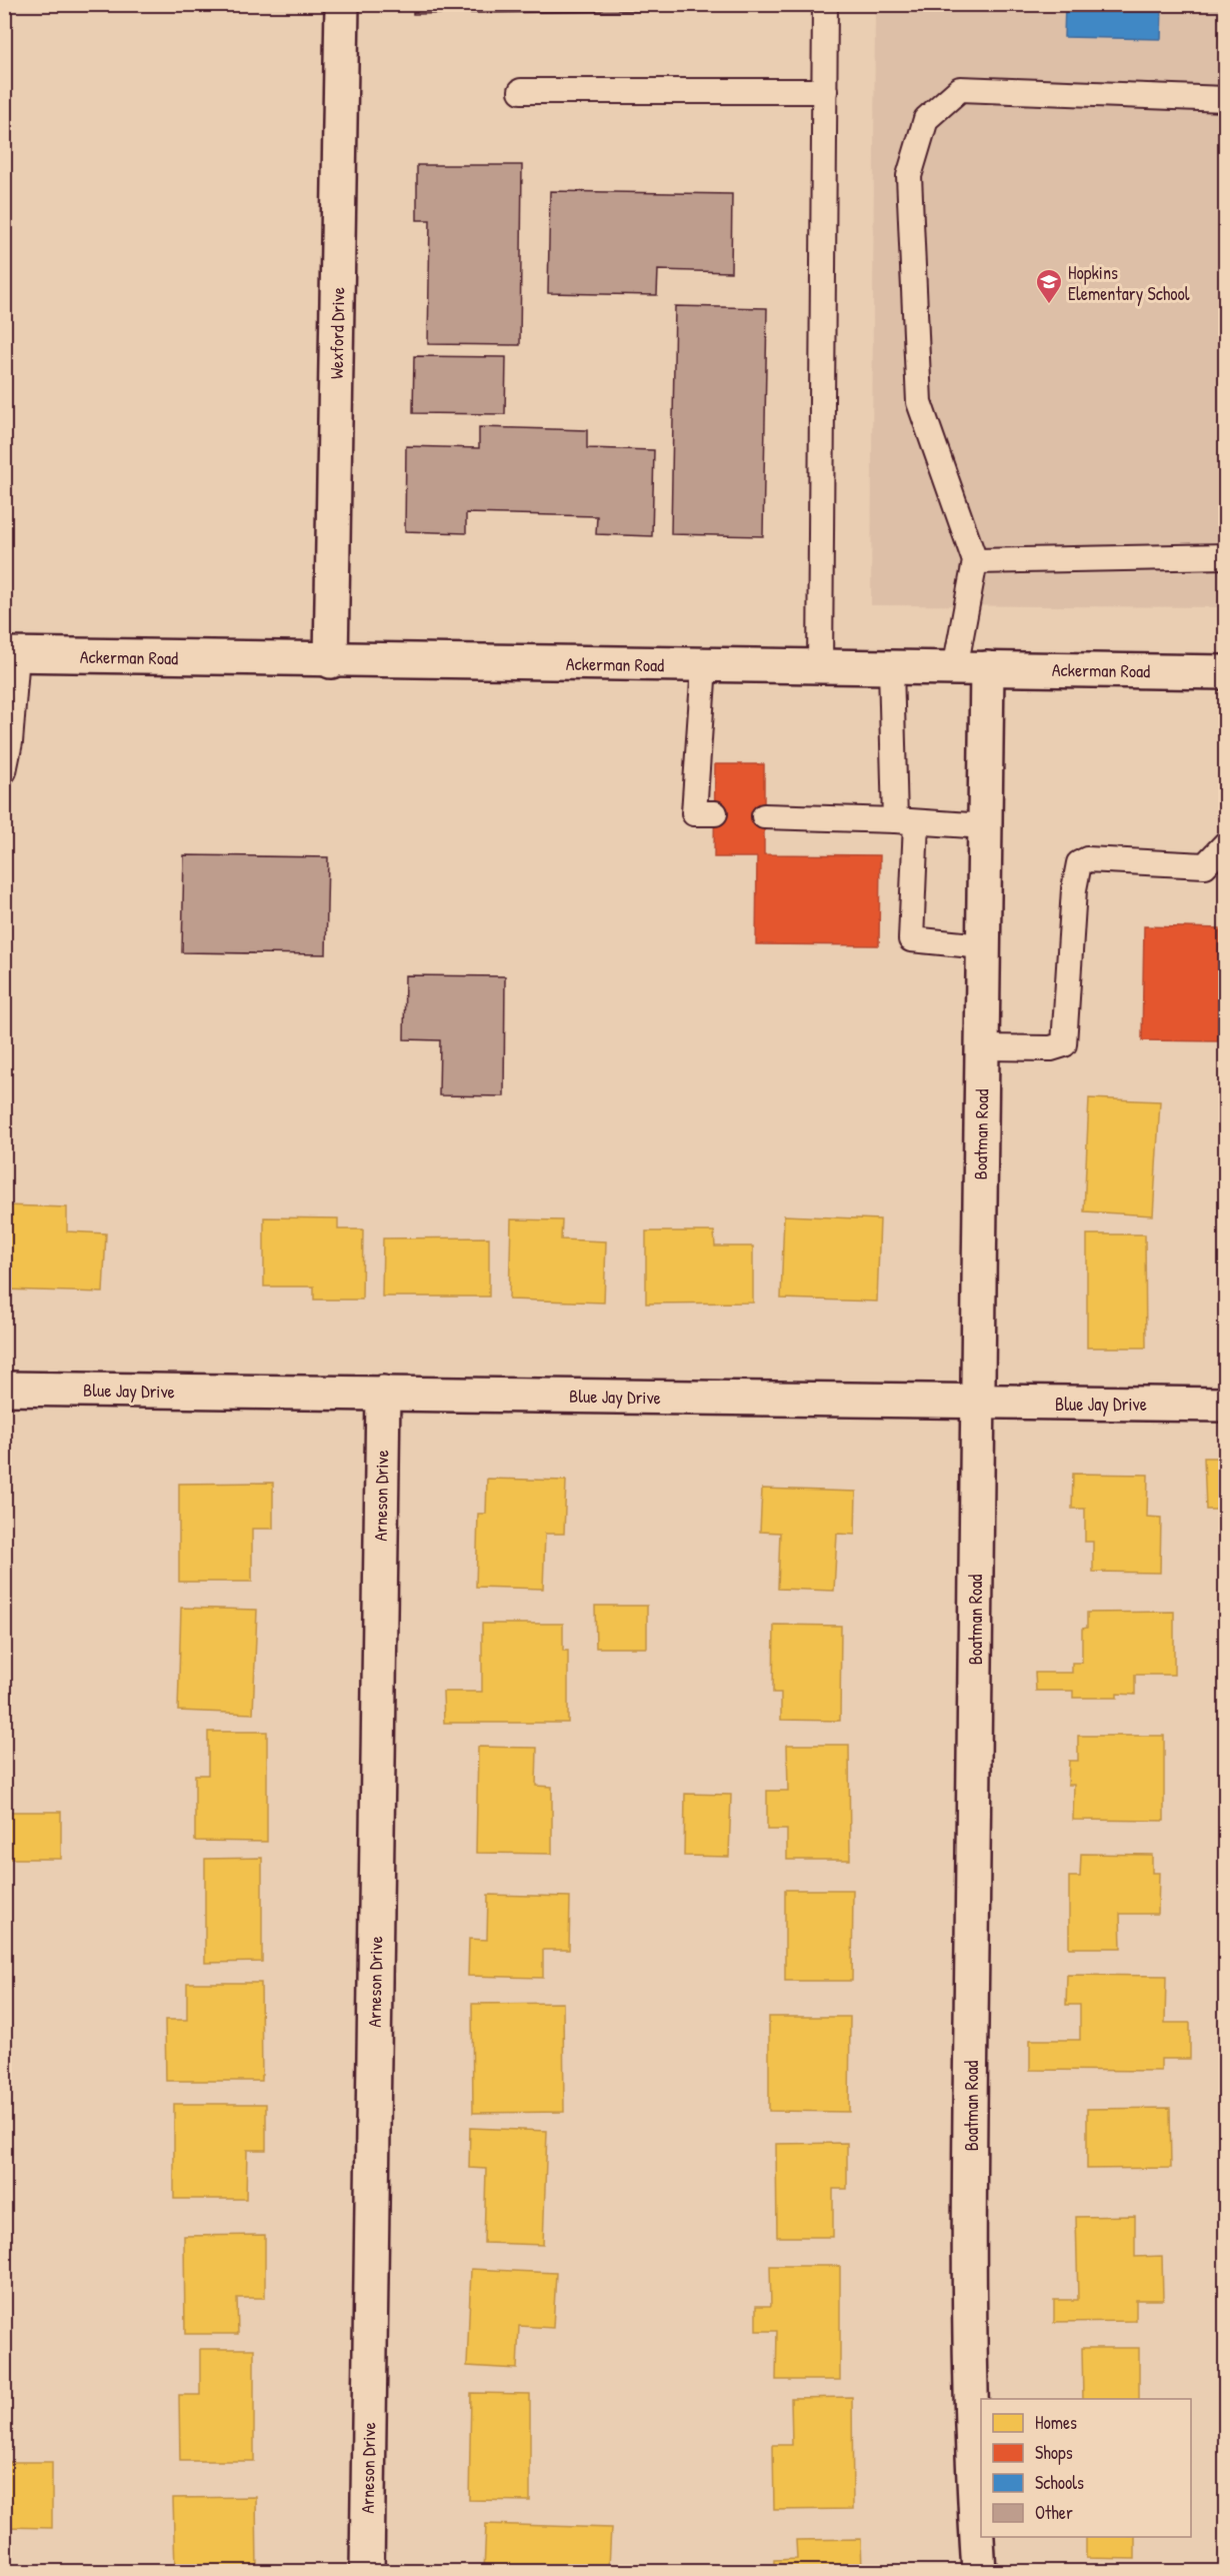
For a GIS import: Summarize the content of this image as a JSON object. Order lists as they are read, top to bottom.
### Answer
{
  "streets": {
    "street": [
      "Wexford Drive",
      "Ackerman Road",
      "Boatman Road",
      "Blue Jay Drive",
      "Arneson Drive"
    ]
  },
  "crossings": [
    ["Wexford Drive", "Ackerman Road"],
    ["Ackerman Road", "Boatman Road"],
    ["Boatman Road", "Blue Jay Drive"],
    ["Blue Jay Drive", "Arneson Drive"]
  ],
  "places": {
    "school or university": ["Hopkins Elementary School"]
  },
  "legend": [
    "Homes",
    "Shops",
    "Schools",
    "Other"
  ]
}
